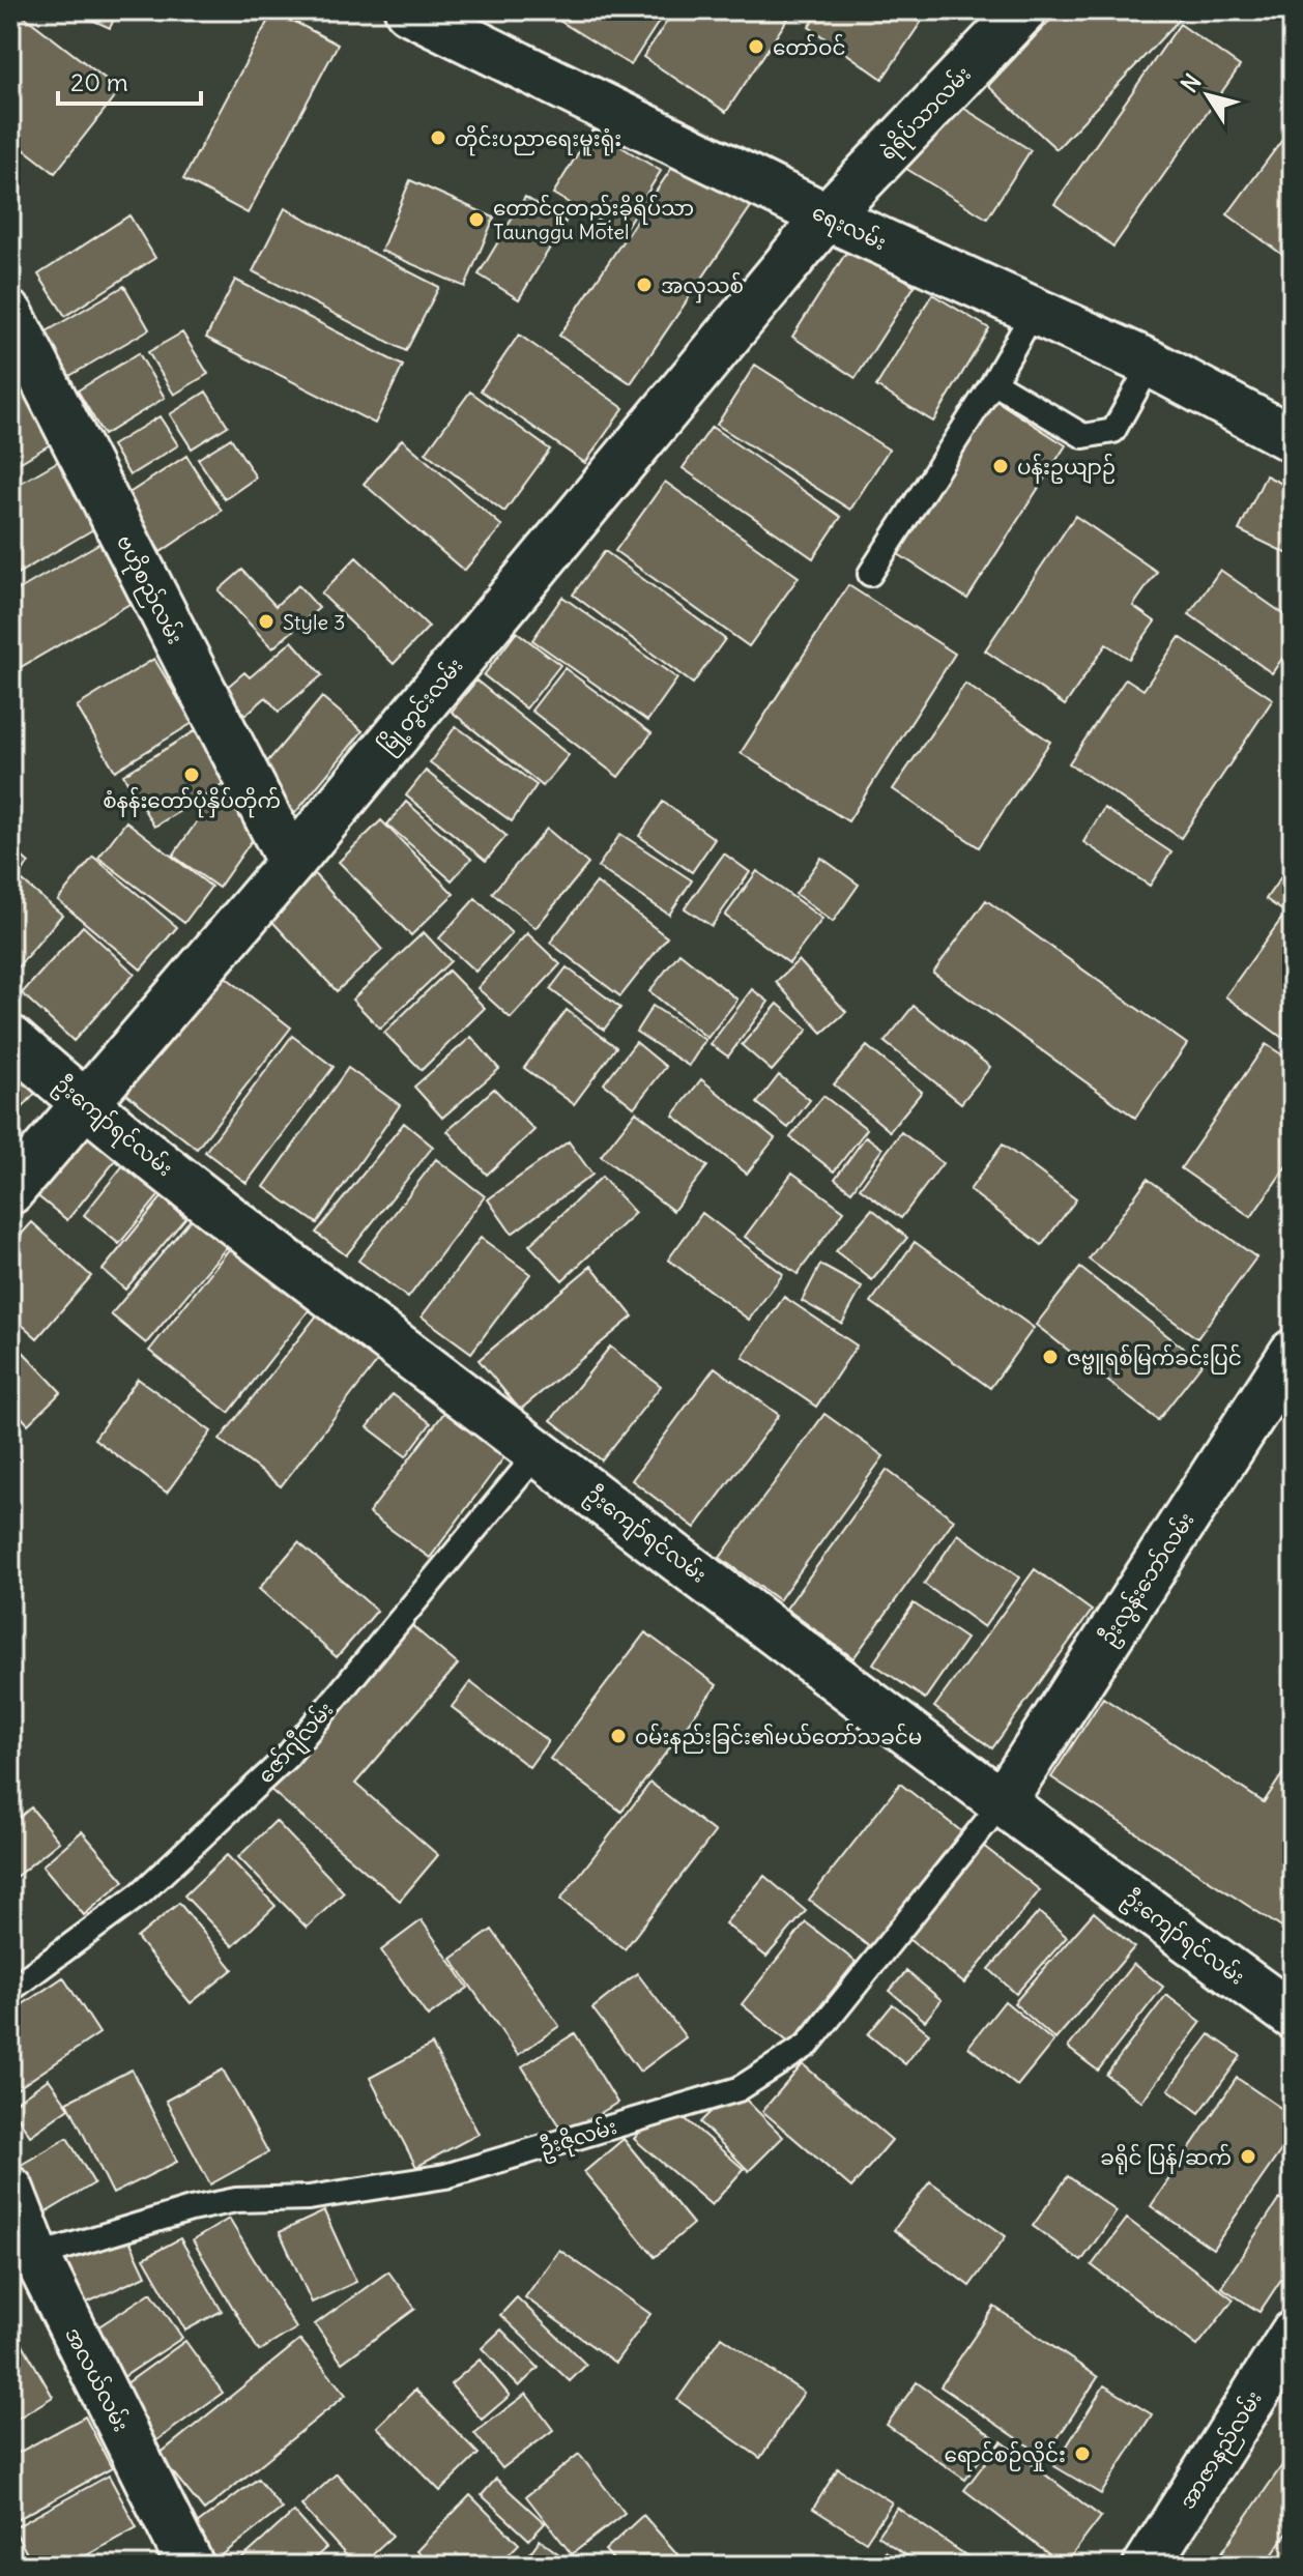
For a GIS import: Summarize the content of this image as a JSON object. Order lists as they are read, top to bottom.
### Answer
{
  "streets": {
    "street": [
      "ရဲရိပ်သာလမ်း",
      "ရေးလမ်း",
      "ဗဟိုစည်လမ်း",
      "မြို့တွင်းလမ်း",
      "ဦးကျော်ရင်လမ်း",
      "ဦးလွန်းဘော်လမ်း",
      "အလယ်လမ်း",
      "အာဇာနည်လမ်း"
    ],
    "lane": ["ဇော်ဂျီလမ်း", "ဦးဇိုလမ်း"]
  },
  "crossings": [
    ["ရဲရိပ်သာလမ်း", "ရေးလမ်း"],
    ["ရဲရိပ်သာလမ်း", "မြို့တွင်းလမ်း"],
    ["ရေးလမ်း", "မြို့တွင်းလမ်း"],
    ["ဗဟိုစည်လမ်း", "မြို့တွင်းလမ်း"],
    ["မြို့တွင်းလမ်း", "ဦးကျော်ရင်လမ်း"],
    ["ဦးကျော်ရင်လမ်း", "ဦးလွန်းဘော်လမ်း"],
    ["ဦးကျော်ရင်လမ်း", "ဇော်ဂျီလမ်း"],
    ["ဦးကျော်ရင်လမ်း", "ဦးဇိုလမ်း"],
    ["ဦးလွန်းဘော်လမ်း", "ဦးဇိုလမ်း"],
    ["ဦးဇိုလမ်း", "အလယ်လမ်း"]
  ],
  "places": [
    "တော်ဝင်",
    "တိုင်းပညာရေးမူးရုံး",
    "တောင်ငူတည်းခိုရိပ်သာ Taunggu Motel",
    "အလှသစ်",
    "ပန်းဥယျာဉ်",
    "Style 3",
    "စံနန်းတော်ပုံနှိပ်တိုက်",
    "ဇဗ္ဗူရစ်မြက်ခင်းပြင်",
    "၀မ်းနည်းခြင်း၏မယ်တော်သခင်မ",
    "ခရိုင် ပြန်/ဆက်",
    "ရောင်စဉ်လှိုင်း"
  ],
  "scale_bar": "20 m",
  "north": "top left"
}
